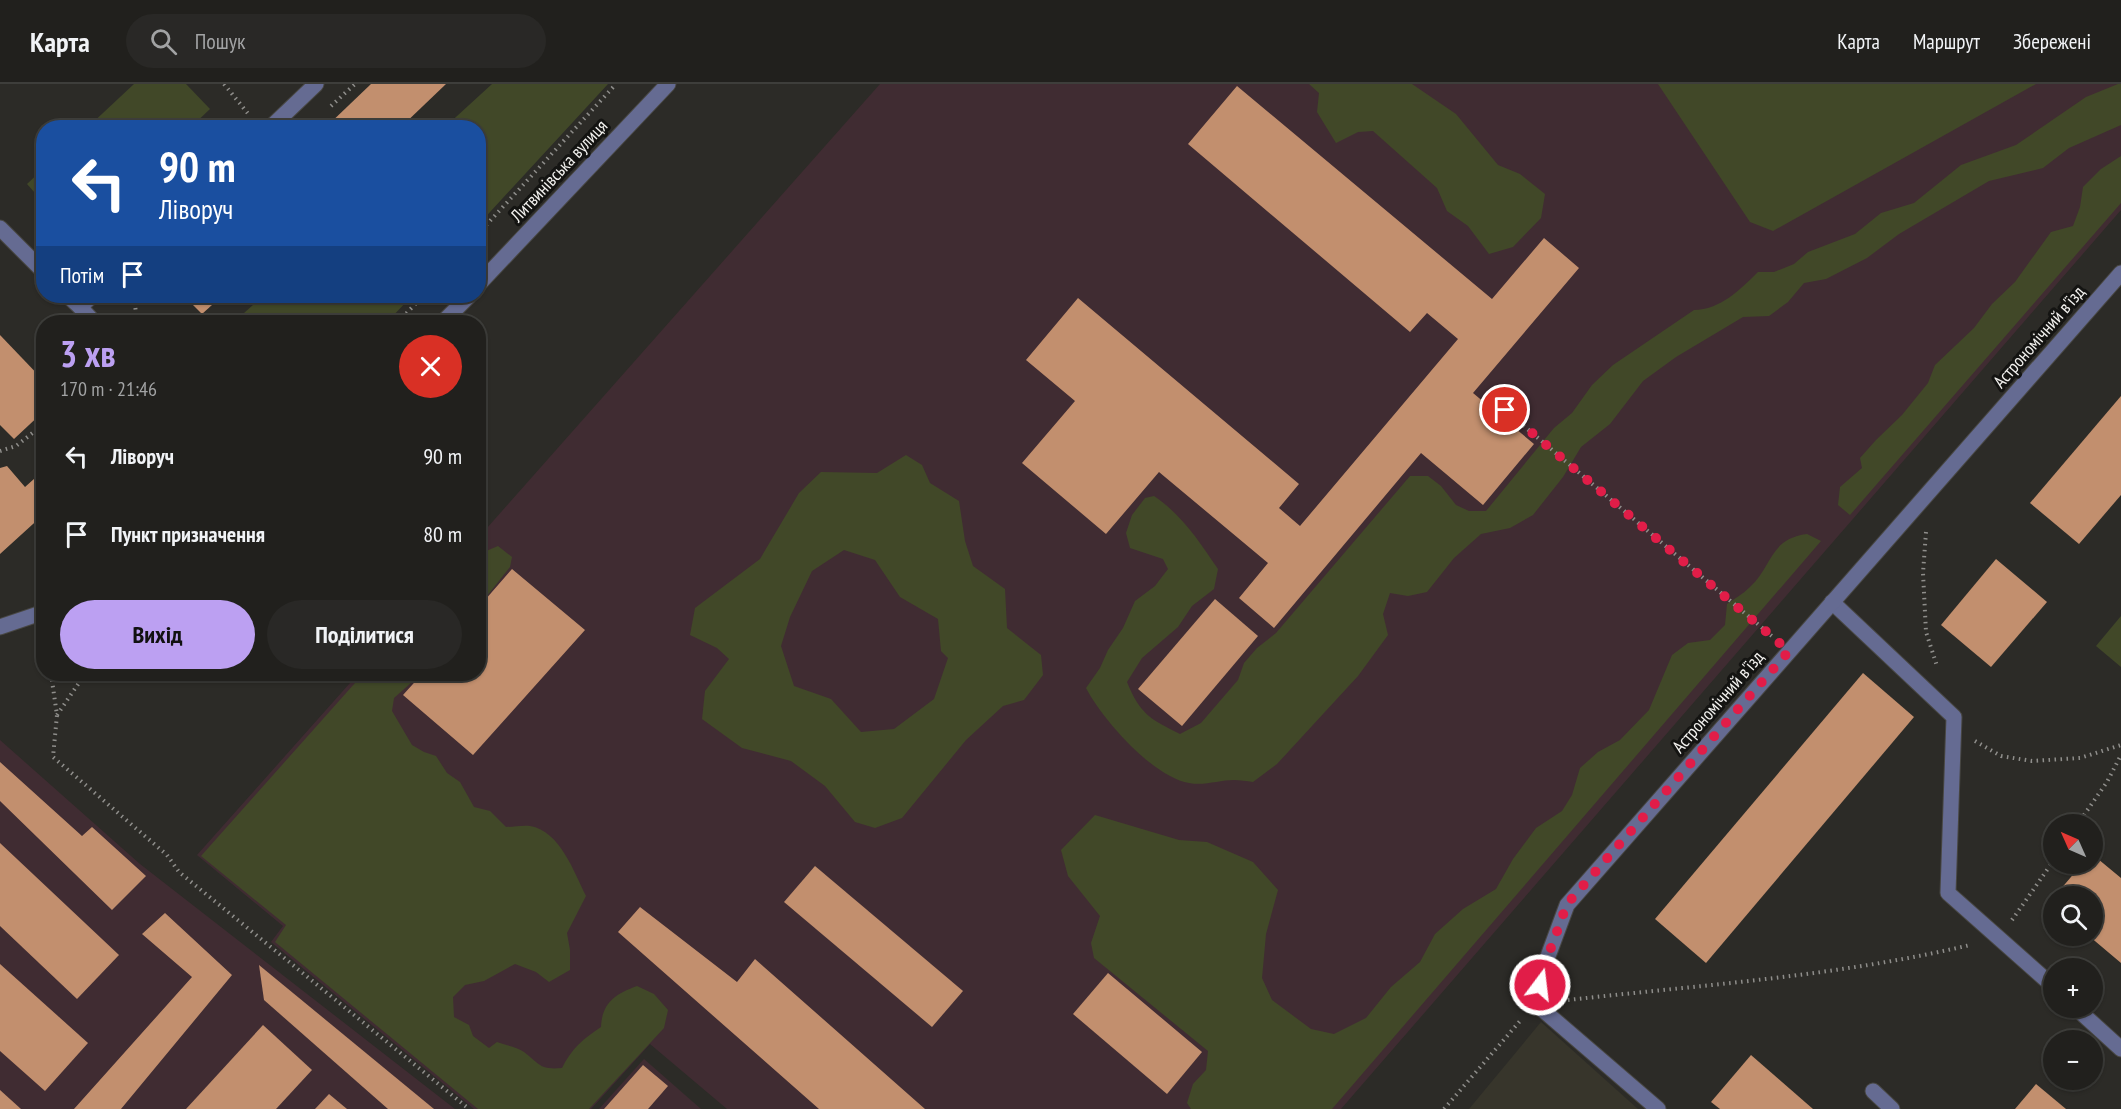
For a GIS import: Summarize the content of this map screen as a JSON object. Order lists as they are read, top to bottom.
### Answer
{
  "streets": {
    "street": ["Литвинівська вулиця", "Астрономічний в'їзд"]
  },
  "north": "top left",
  "page": {
    "header": "Карта",
    "search": "Пошук",
    "nav": ["Карта", "Маршрут", "Збережені"],
    "turn": ["90 m", "Ліворуч"],
    "then": "Потім",
    "heading": ["3 хв", "170 m · 21:46"],
    "list": [
      {
        "name": "Ліворуч",
        "value": "90 m"
      },
      {
        "name": "Пункт призначення",
        "value": "80 m"
      }
    ],
    "buttons": ["Вихід", "Поділитися"],
    "map_buttons": ["+", "−"]
  }
}
